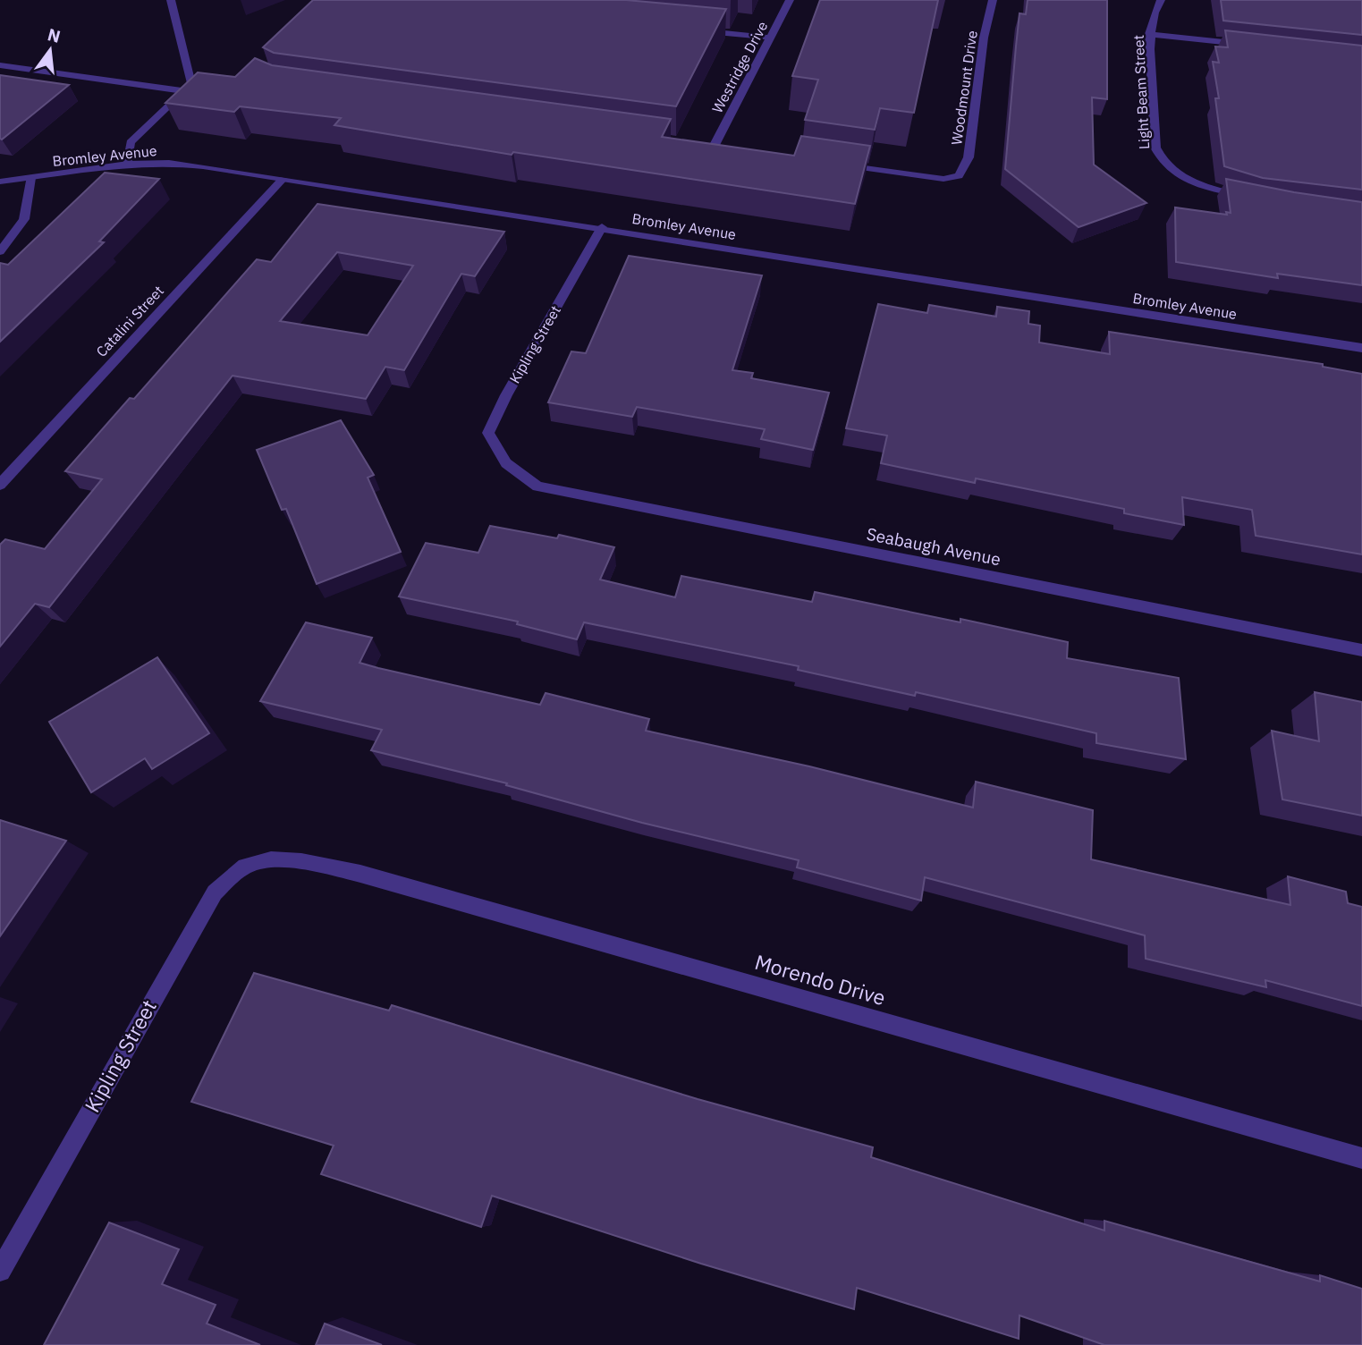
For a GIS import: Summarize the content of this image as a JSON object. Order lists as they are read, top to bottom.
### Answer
{
  "streets": {
    "street": [
      "Westridge Drive",
      "Woodmount Drive",
      "Light Beam Street",
      "Bromley Avenue",
      "Catalini Street",
      "Kipling Street",
      "Seabaugh Avenue",
      "Morendo Drive"
    ]
  },
  "crossings": [
    ["Bromley Avenue", "Catalini Street"],
    ["Bromley Avenue", "Kipling Street"],
    ["Kipling Street", "Seabaugh Avenue"],
    ["Kipling Street", "Morendo Drive"]
  ],
  "north": "top"
}
